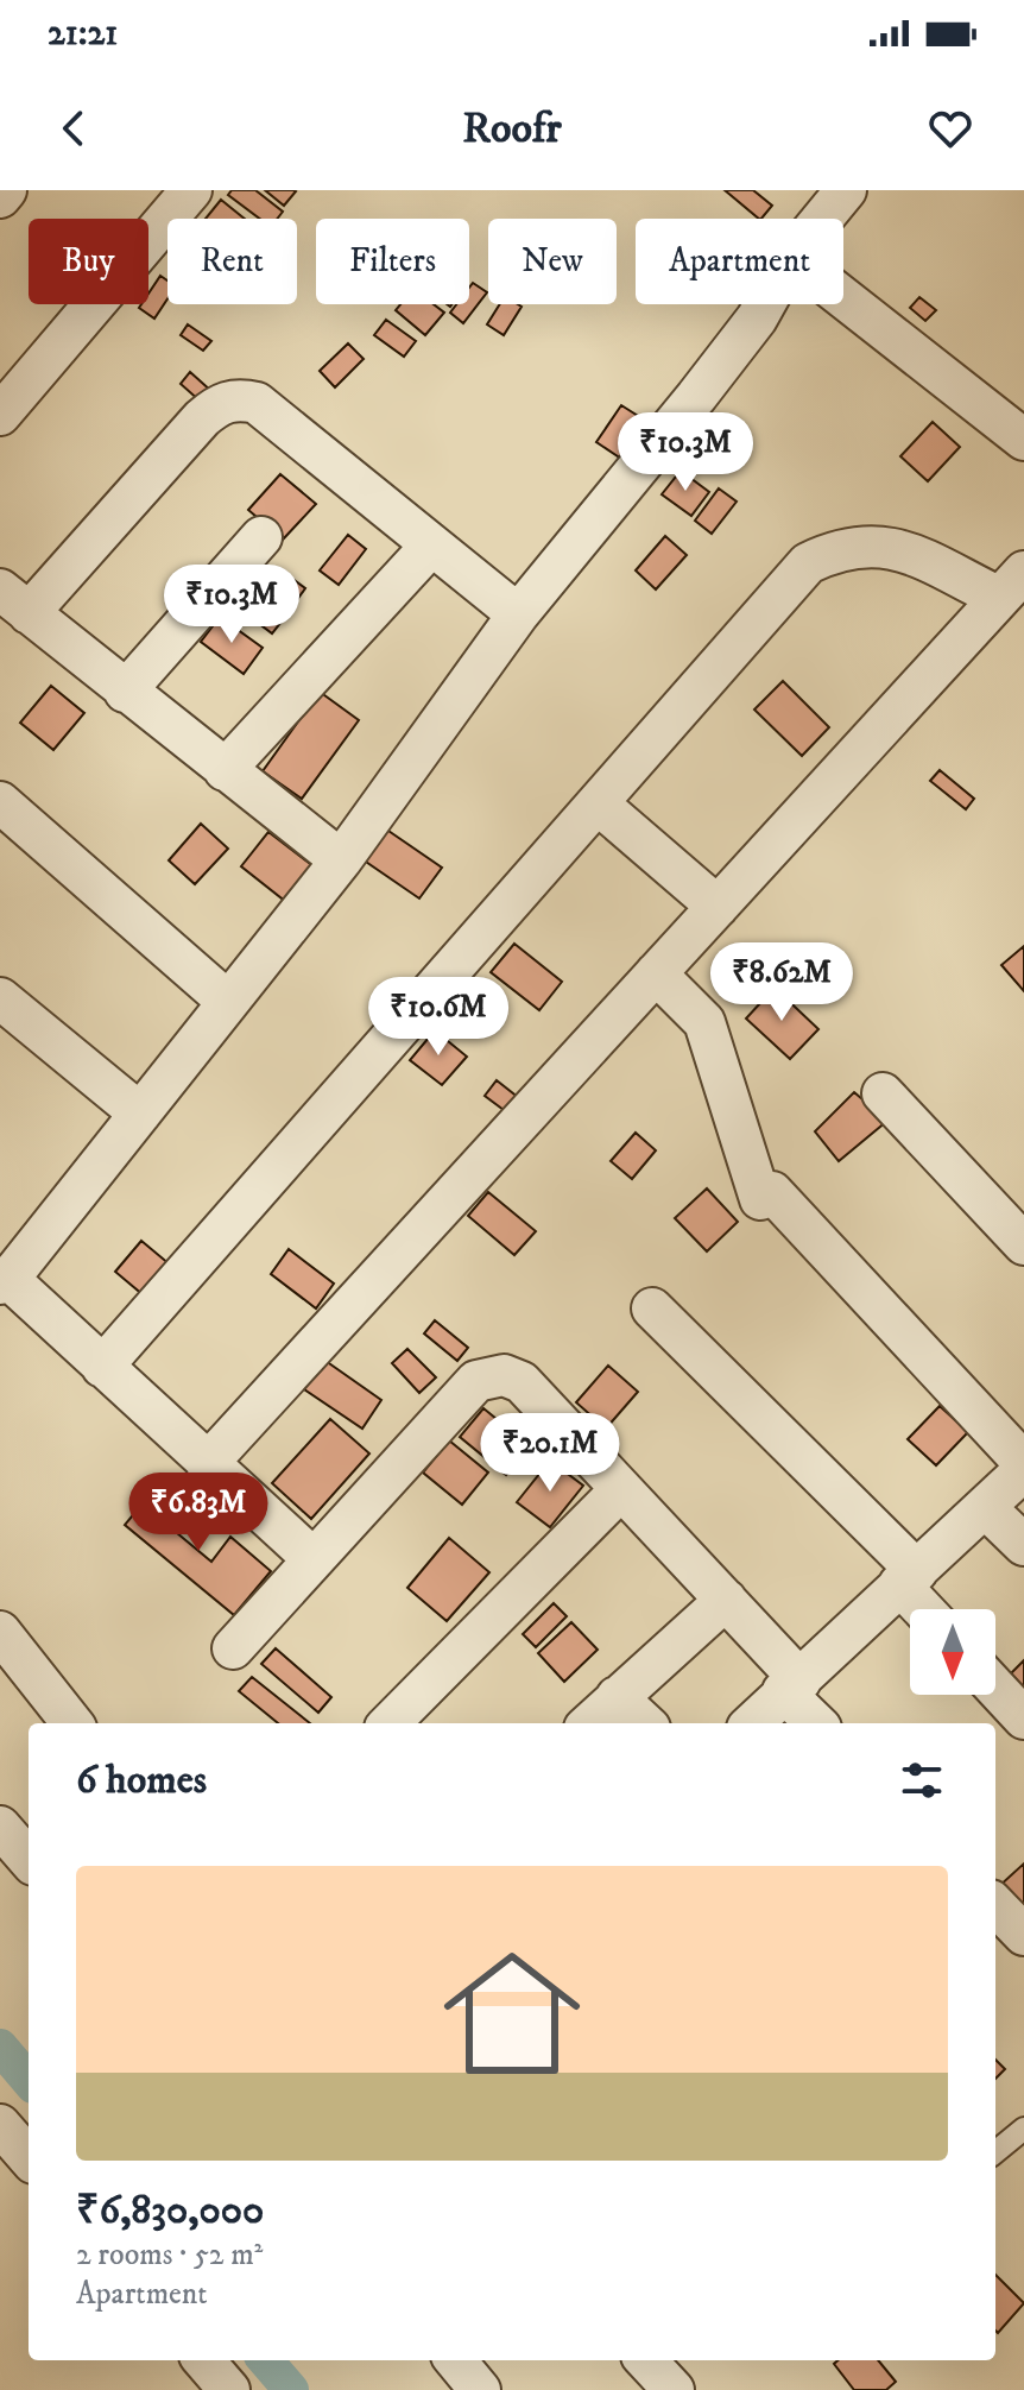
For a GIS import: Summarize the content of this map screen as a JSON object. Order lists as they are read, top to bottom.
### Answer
{
  "north": "bottom",
  "page": {
    "status": "21:21",
    "header": "Roofr",
    "chip": [
      "Buy",
      "Rent",
      "Filters",
      "New",
      "Apartment"
    ],
    "price": [
      "₹10.3M",
      "₹10.3M",
      "₹8.62M",
      "₹10.6M",
      "₹20.1M",
      "₹6.83M"
    ],
    "heading": "6 homes",
    "list": [
      {
        "name": "₹6,830,000",
        "note": "2 rooms · 52 m² · Apartment"
      }
    ]
  }
}
